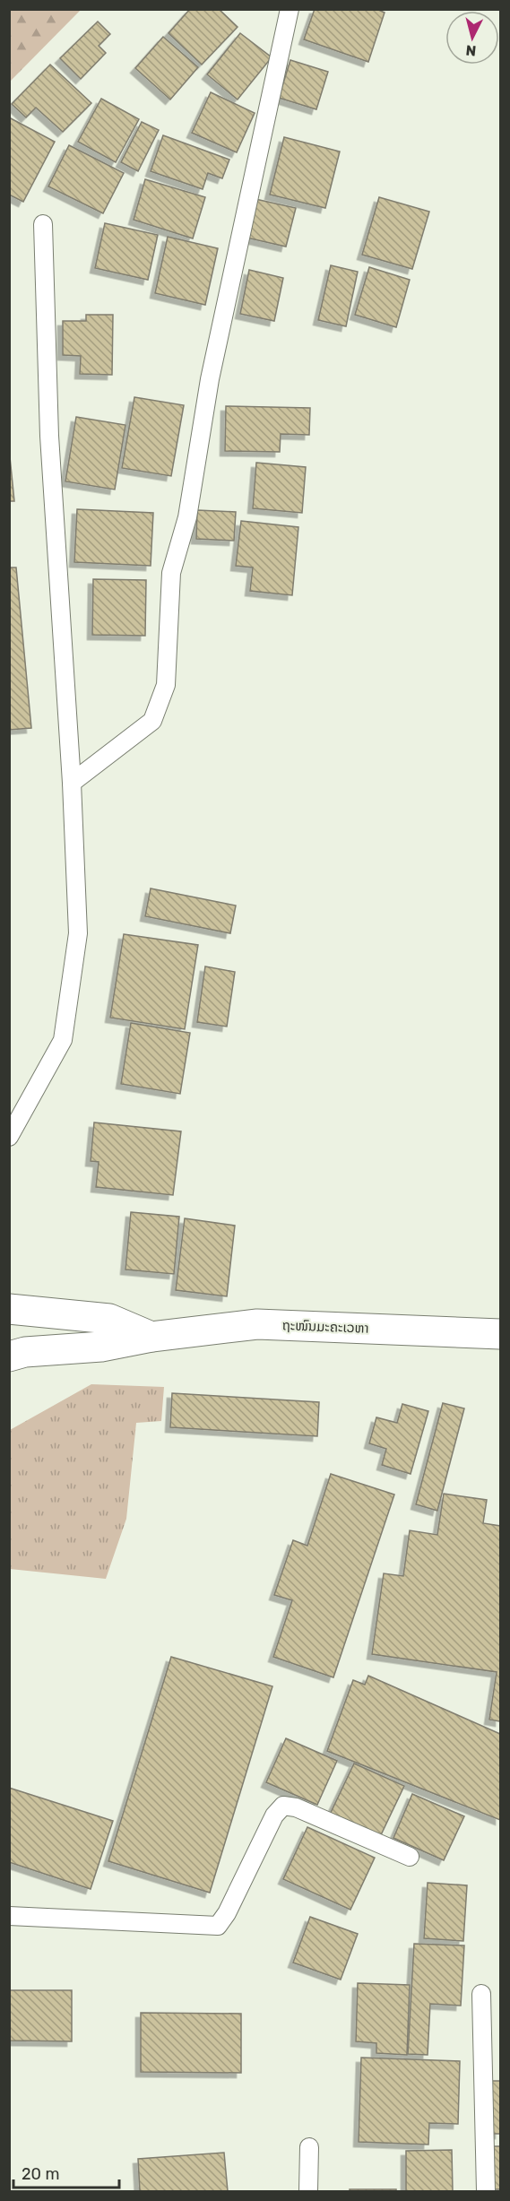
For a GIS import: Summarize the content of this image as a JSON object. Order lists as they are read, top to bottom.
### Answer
{
  "streets": {
    "street": ["ຖະໜົນມະຄະເວຫາ"]
  },
  "scale_bar": "20 m",
  "north": "bottom"
}
